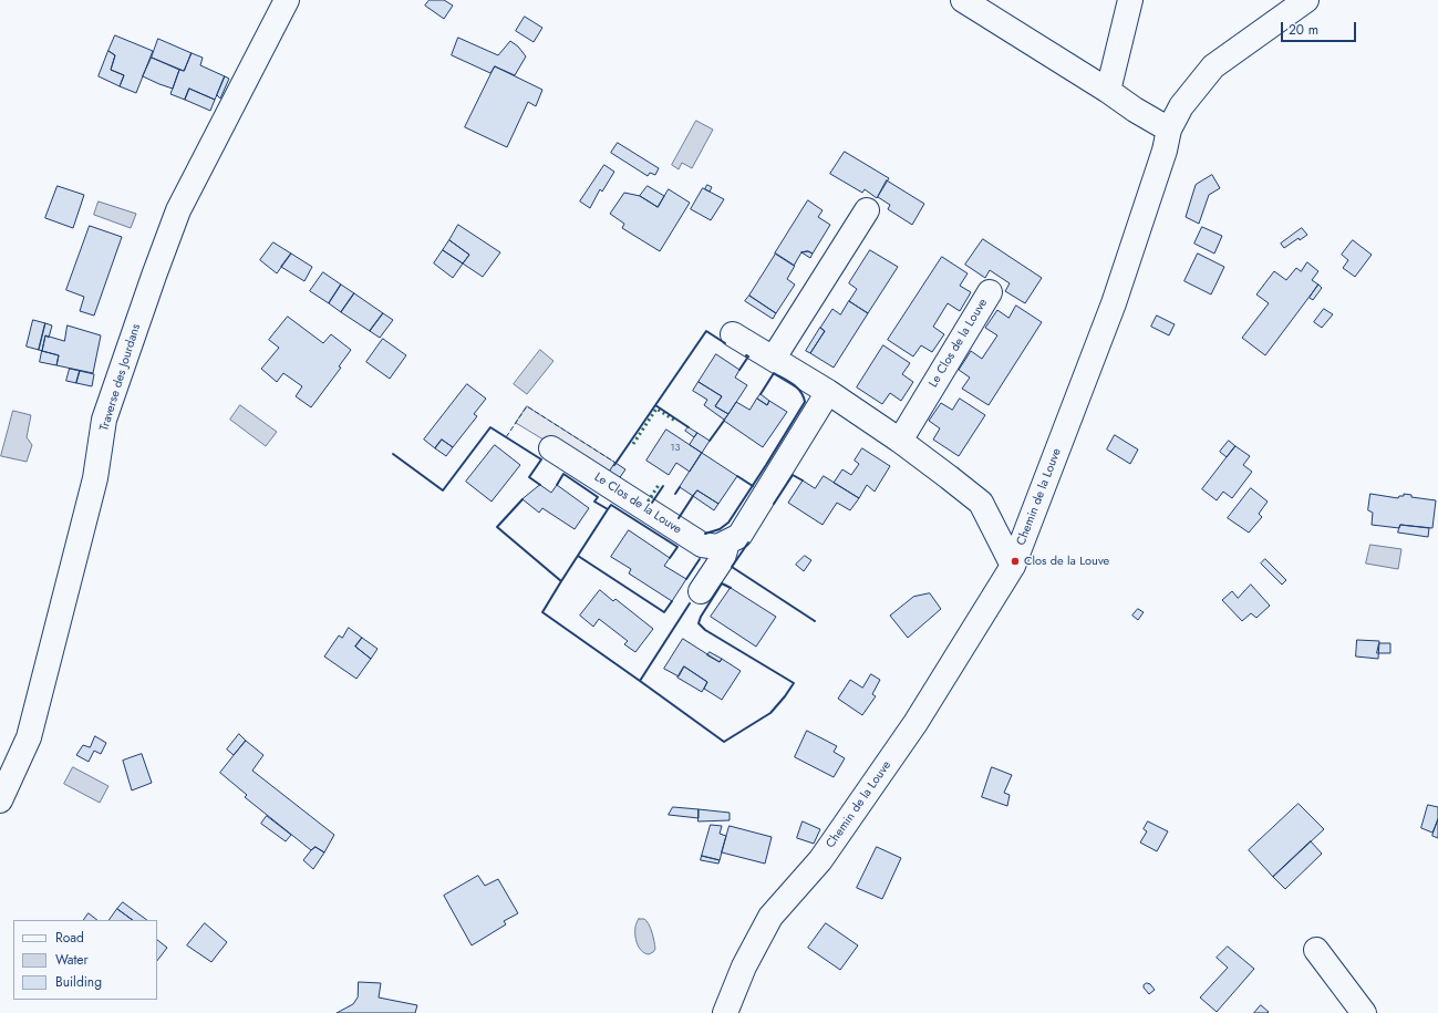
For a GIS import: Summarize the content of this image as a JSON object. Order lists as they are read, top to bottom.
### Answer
{
  "streets": {
    "street": ["Le Clos de la Louve", "Traverse des Jourdans", "Chemin de la Louve"]
  },
  "places": ["Clos de la Louve"],
  "house_numbers": ["13"],
  "legend": ["Road", "Water", "Building"],
  "scale_bar": "20 m"
}
